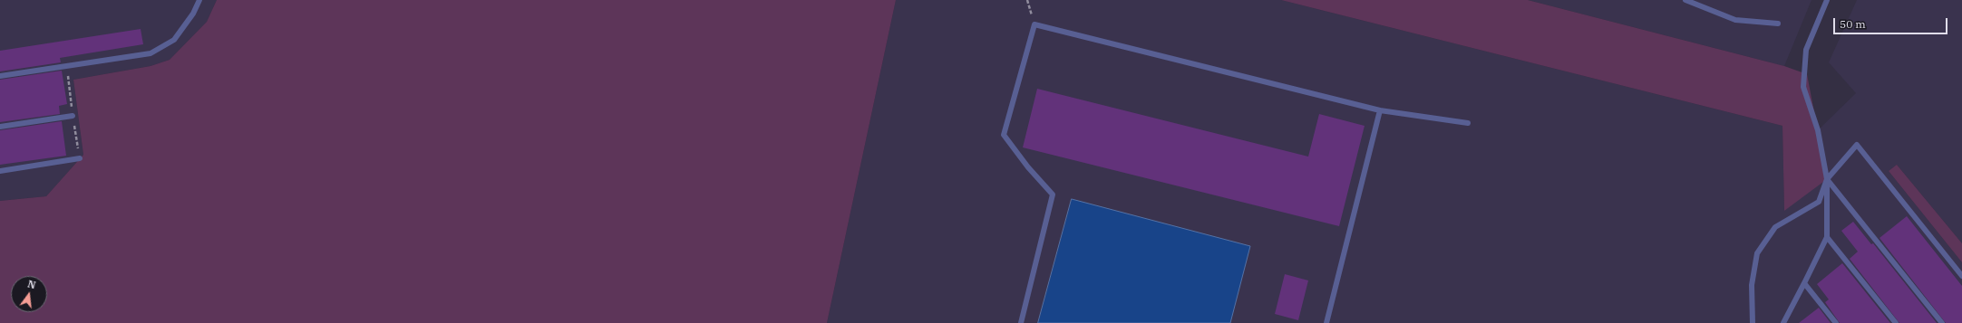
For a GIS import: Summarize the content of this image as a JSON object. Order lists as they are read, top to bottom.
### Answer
{
  "scale_bar": "50 m",
  "north": "top"
}
